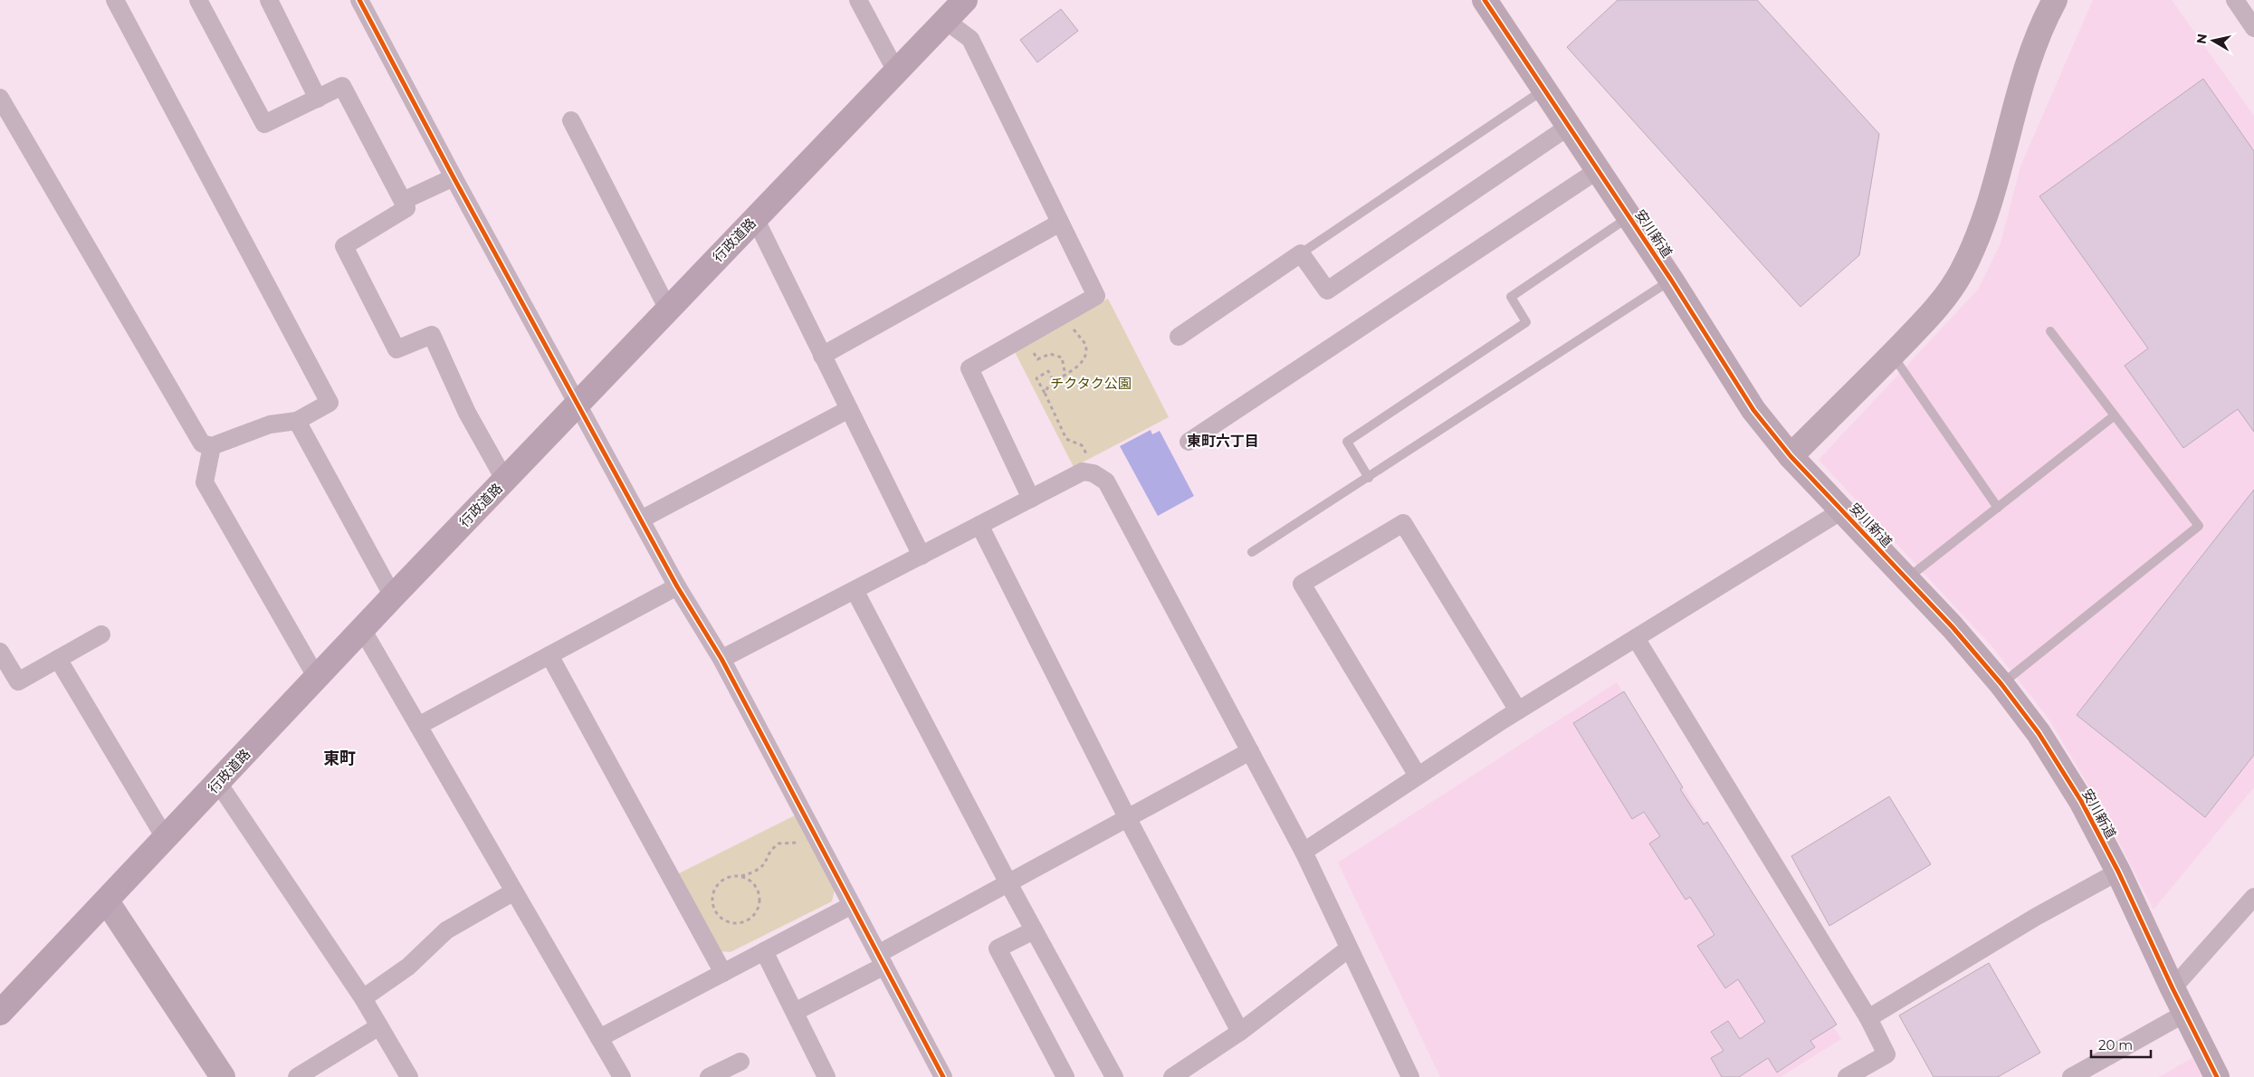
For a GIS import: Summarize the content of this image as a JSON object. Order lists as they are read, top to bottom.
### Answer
{
  "streets": {
    "highway": ["行政道路"],
    "street": ["安川新道"]
  },
  "districts": ["東町六丁目", "東町"],
  "parks": ["チクタク公園"],
  "scale_bar": "20 m",
  "north": "left"
}
